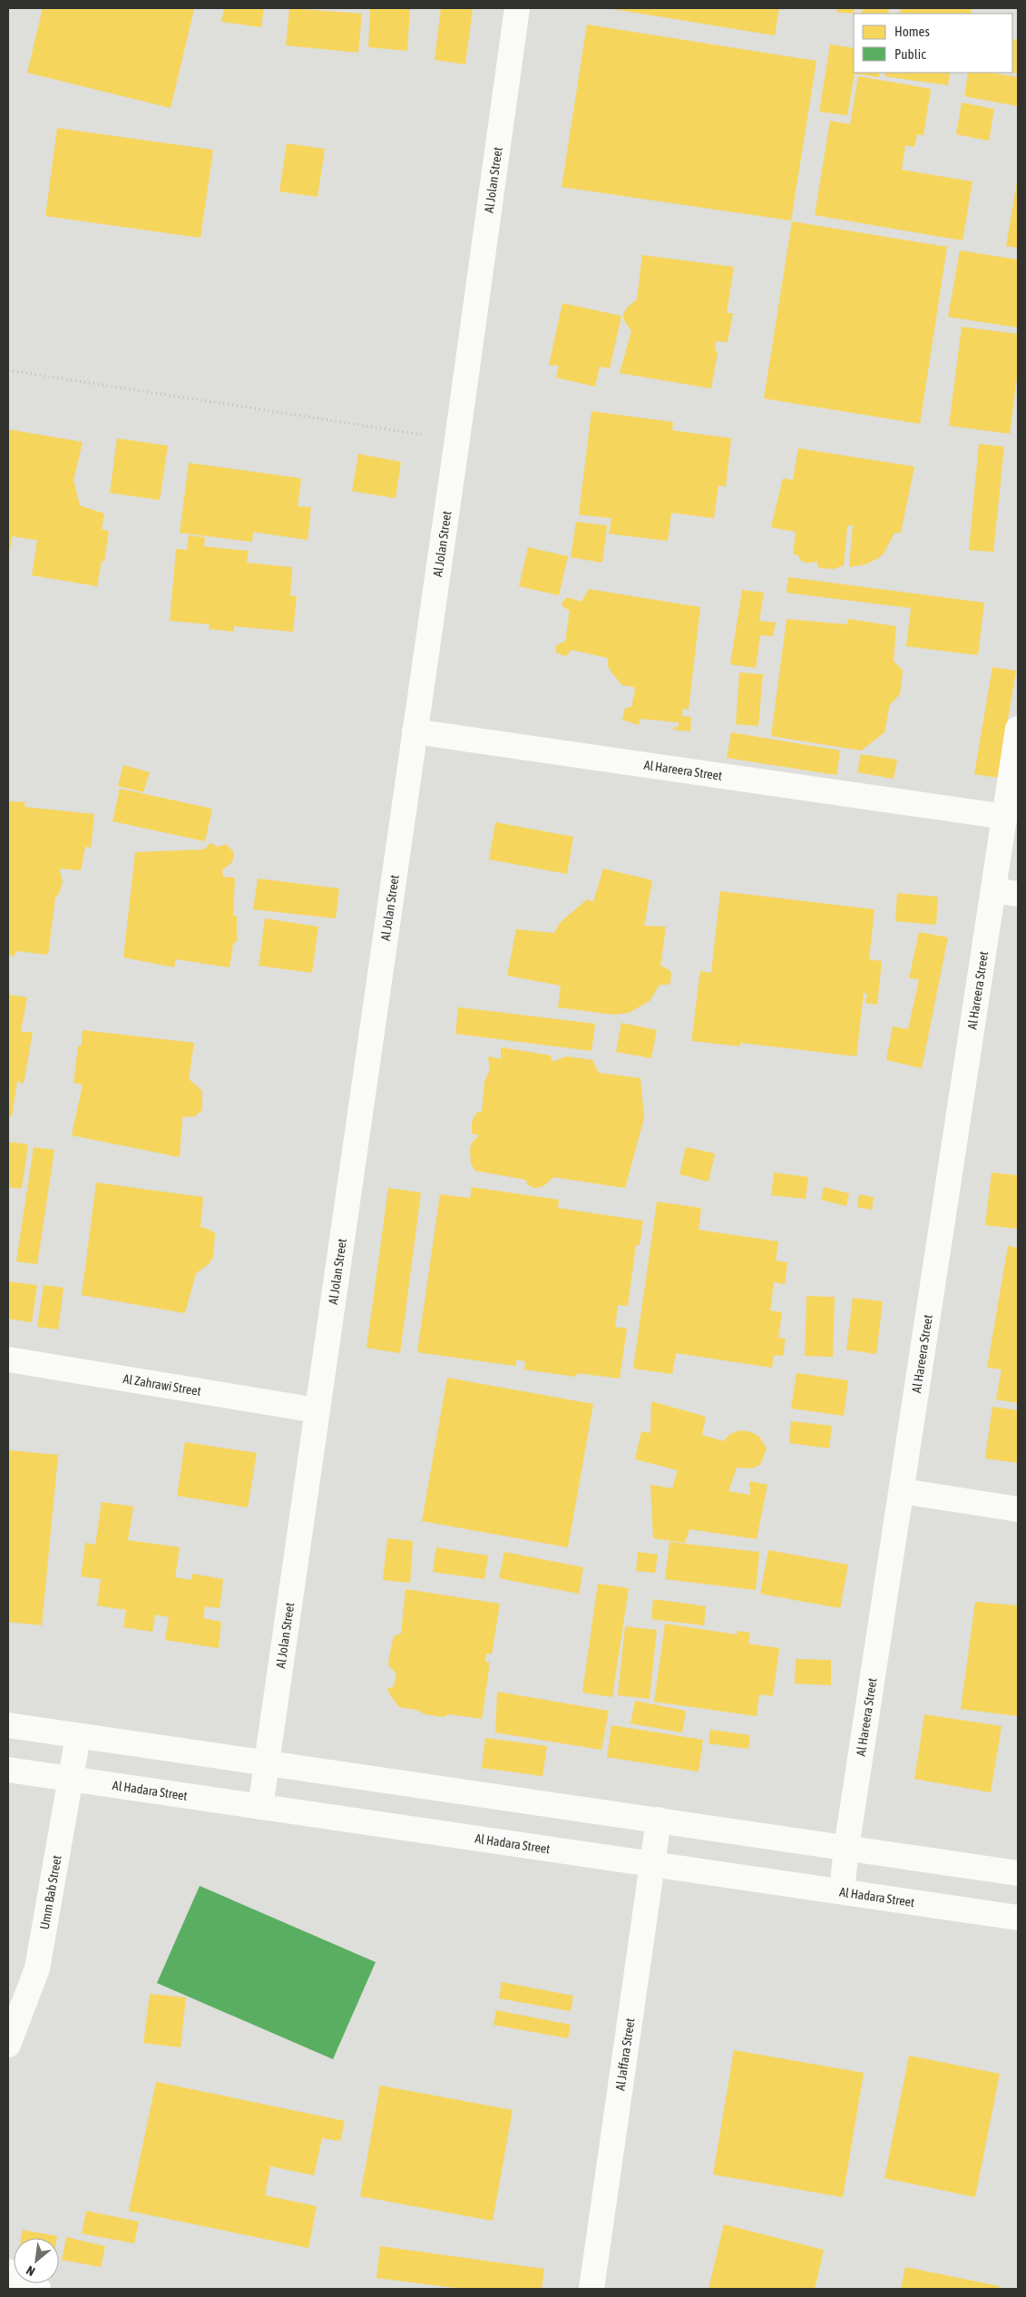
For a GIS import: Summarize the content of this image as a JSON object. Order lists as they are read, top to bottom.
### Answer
{
  "streets": {
    "street": [
      "Al Jolan Street",
      "Al Hareera Street",
      "Al Zahrawi Street",
      "Al Hadara Street",
      "Umm Bab Street",
      "Al Jaffara Street"
    ]
  },
  "crossings": [
    ["Al Jolan Street", "Al Hareera Street"],
    ["Al Jolan Street", "Al Zahrawi Street"],
    ["Al Jolan Street", "Al Hadara Street"],
    ["Al Hareera Street", "Al Hadara Street"],
    ["Al Hadara Street", "Umm Bab Street"],
    ["Al Hadara Street", "Al Jaffara Street"]
  ],
  "legend": ["Homes", "Public"],
  "north": "bottom left"
}
